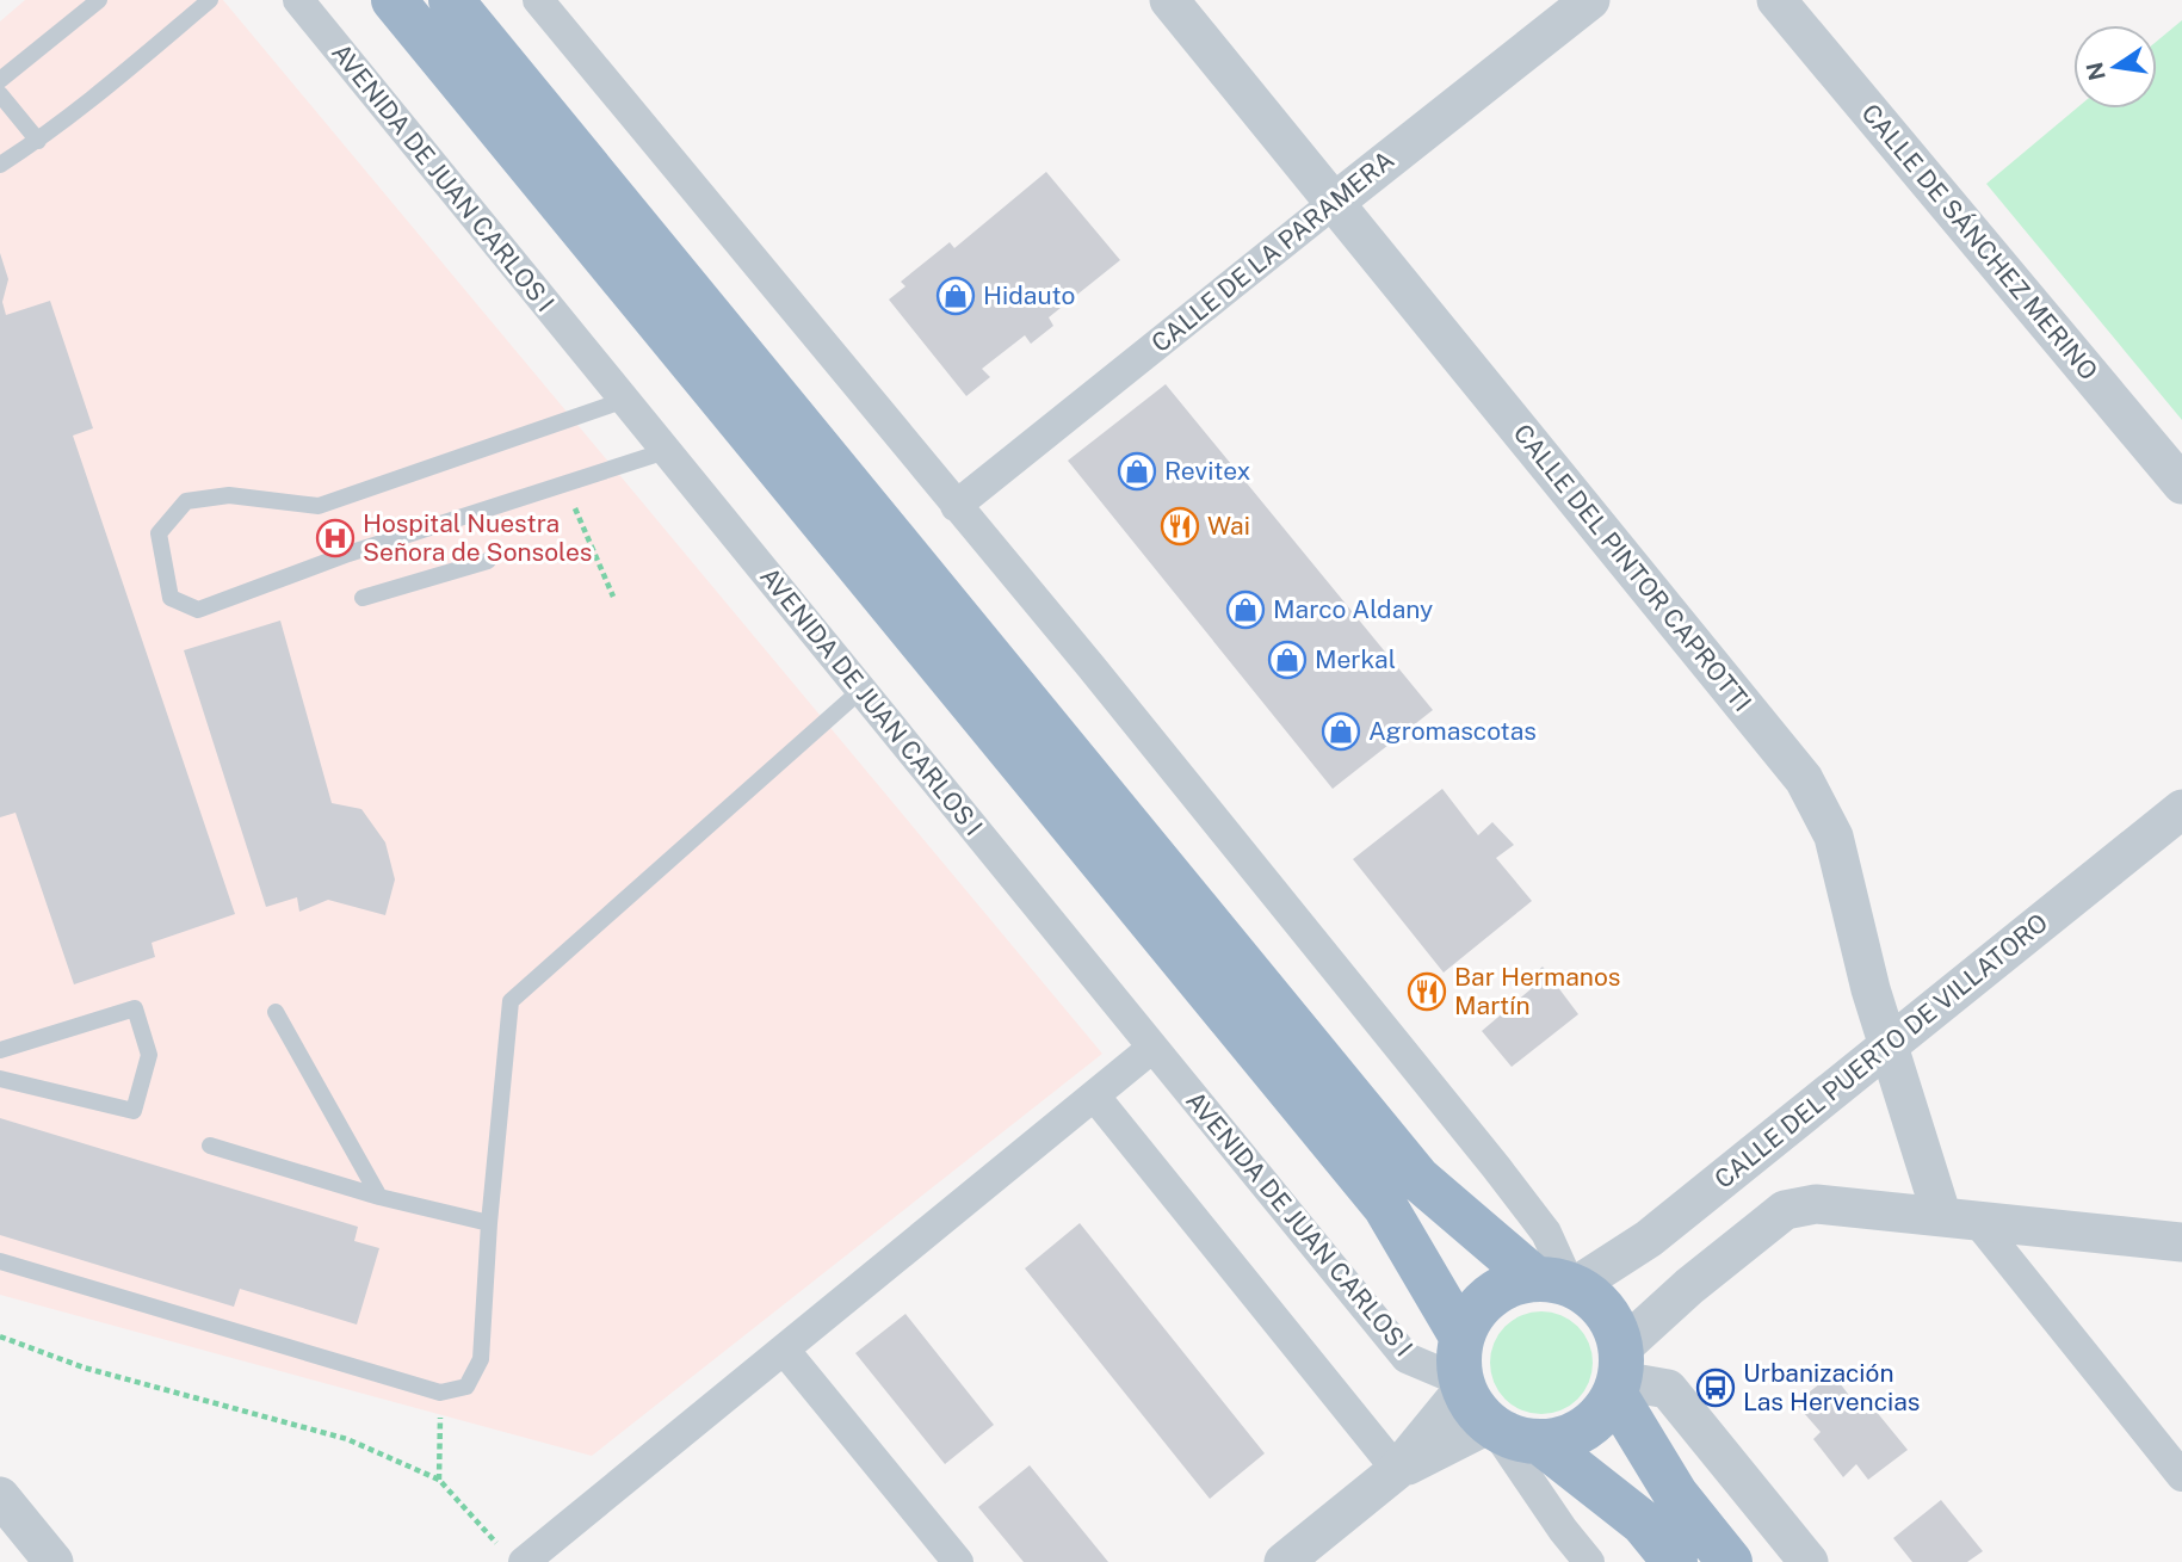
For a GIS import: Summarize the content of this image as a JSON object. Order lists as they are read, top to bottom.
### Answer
{
  "streets": {
    "street": [
      "AVENIDA DE JUAN CARLOS I",
      "CALLE DE SÁNCHEZ MERINO",
      "CALLE DE LA PARAMERA",
      "CALLE DEL PINTOR CAPROTTI",
      "CALLE DEL PUERTO DE VILLATORO"
    ]
  },
  "crossings": [
    ["AVENIDA DE JUAN CARLOS I", "CALLE DEL PUERTO DE VILLATORO"],
    ["CALLE DE LA PARAMERA", "CALLE DEL PINTOR CAPROTTI"],
    ["CALLE DEL PINTOR CAPROTTI", "CALLE DEL PUERTO DE VILLATORO"]
  ],
  "places": {
    "shop": [
      "Hidauto",
      "Revitex",
      "Marco Aldany",
      "Merkal",
      "Agromascotas"
    ],
    "restaurant": ["Wai", "Bar Hermanos Martín"],
    "hospital": ["Hospital Nuestra Señora de Sonsoles"],
    "bus stop": ["Urbanización Las Hervencias"]
  },
  "north": "left"
}
